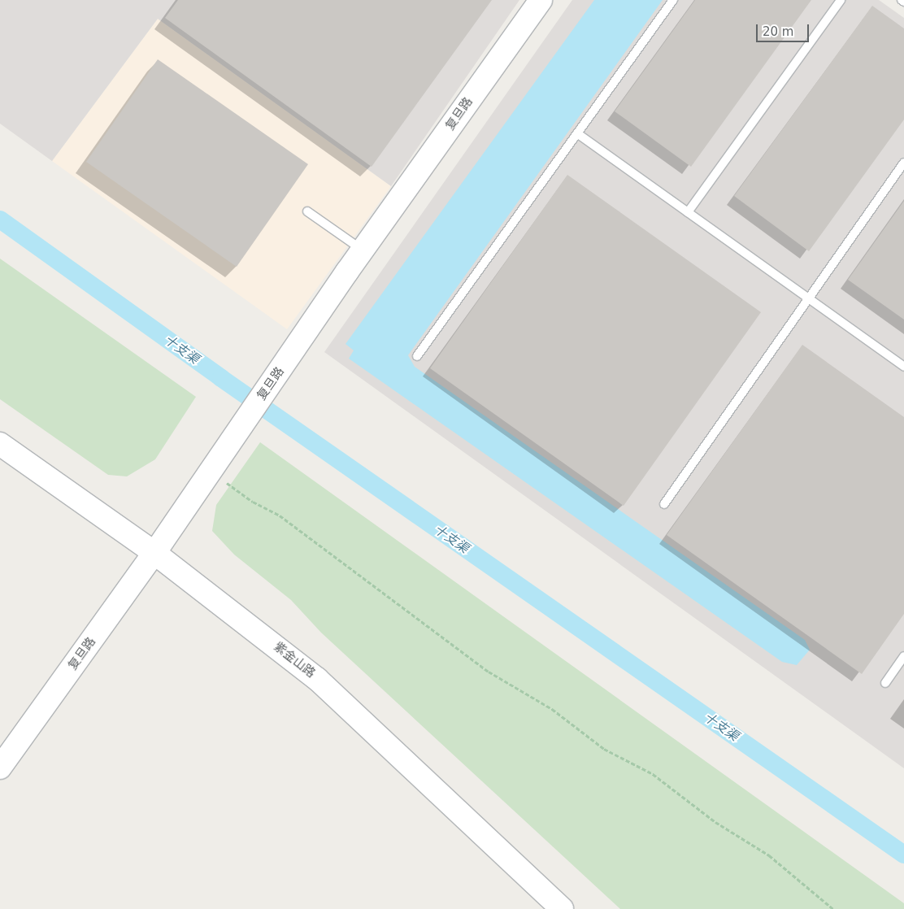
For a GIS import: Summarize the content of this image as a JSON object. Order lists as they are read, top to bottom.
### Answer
{
  "streets": {
    "street": ["复旦路", "紫金山路"]
  },
  "crossings": [
    ["复旦路", "紫金山路"]
  ],
  "water": ["十支渠"],
  "scale_bar": "20 m"
}
